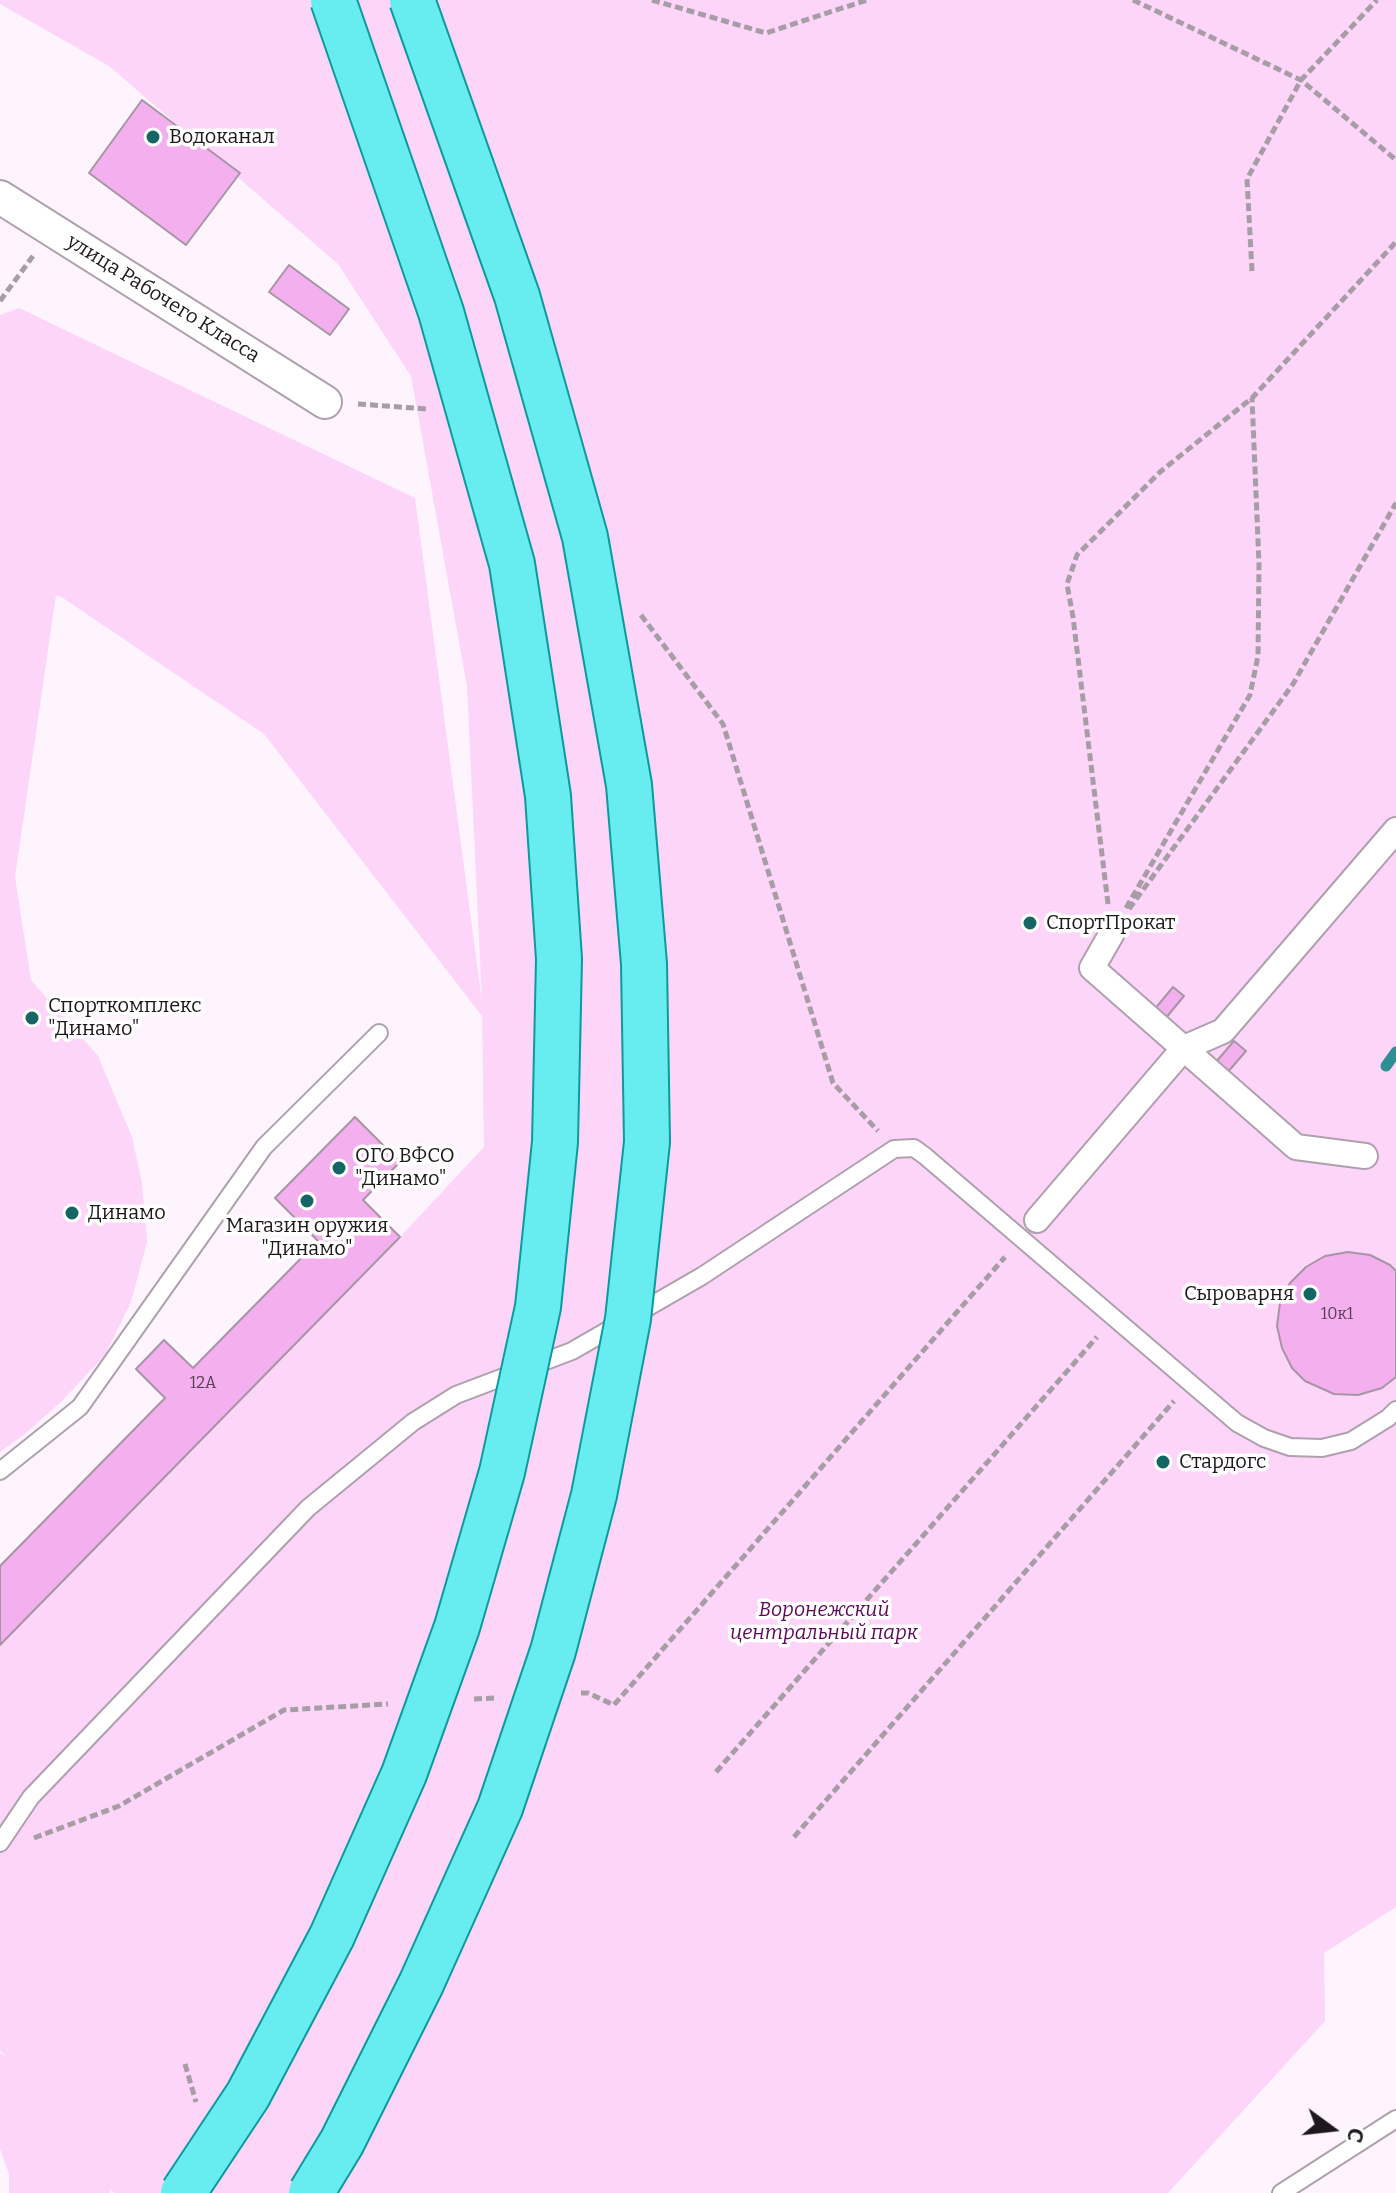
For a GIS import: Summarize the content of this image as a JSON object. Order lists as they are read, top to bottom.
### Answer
{
  "streets": {
    "street": ["улица Рабочего Класса"]
  },
  "parks": ["Воронежский центральный парк"],
  "places": [
    "Водоканал",
    "СпортПрокат",
    "Спорткомплекс \"Динамо\"",
    "ОГО ВФСО \"Динамо\"",
    "Магазин оружия \"Динамо\"",
    "Динамо",
    "Сыроварня",
    "Стардогс"
  ],
  "house_numbers": ["10к1", "12А"],
  "north": "right"
}
